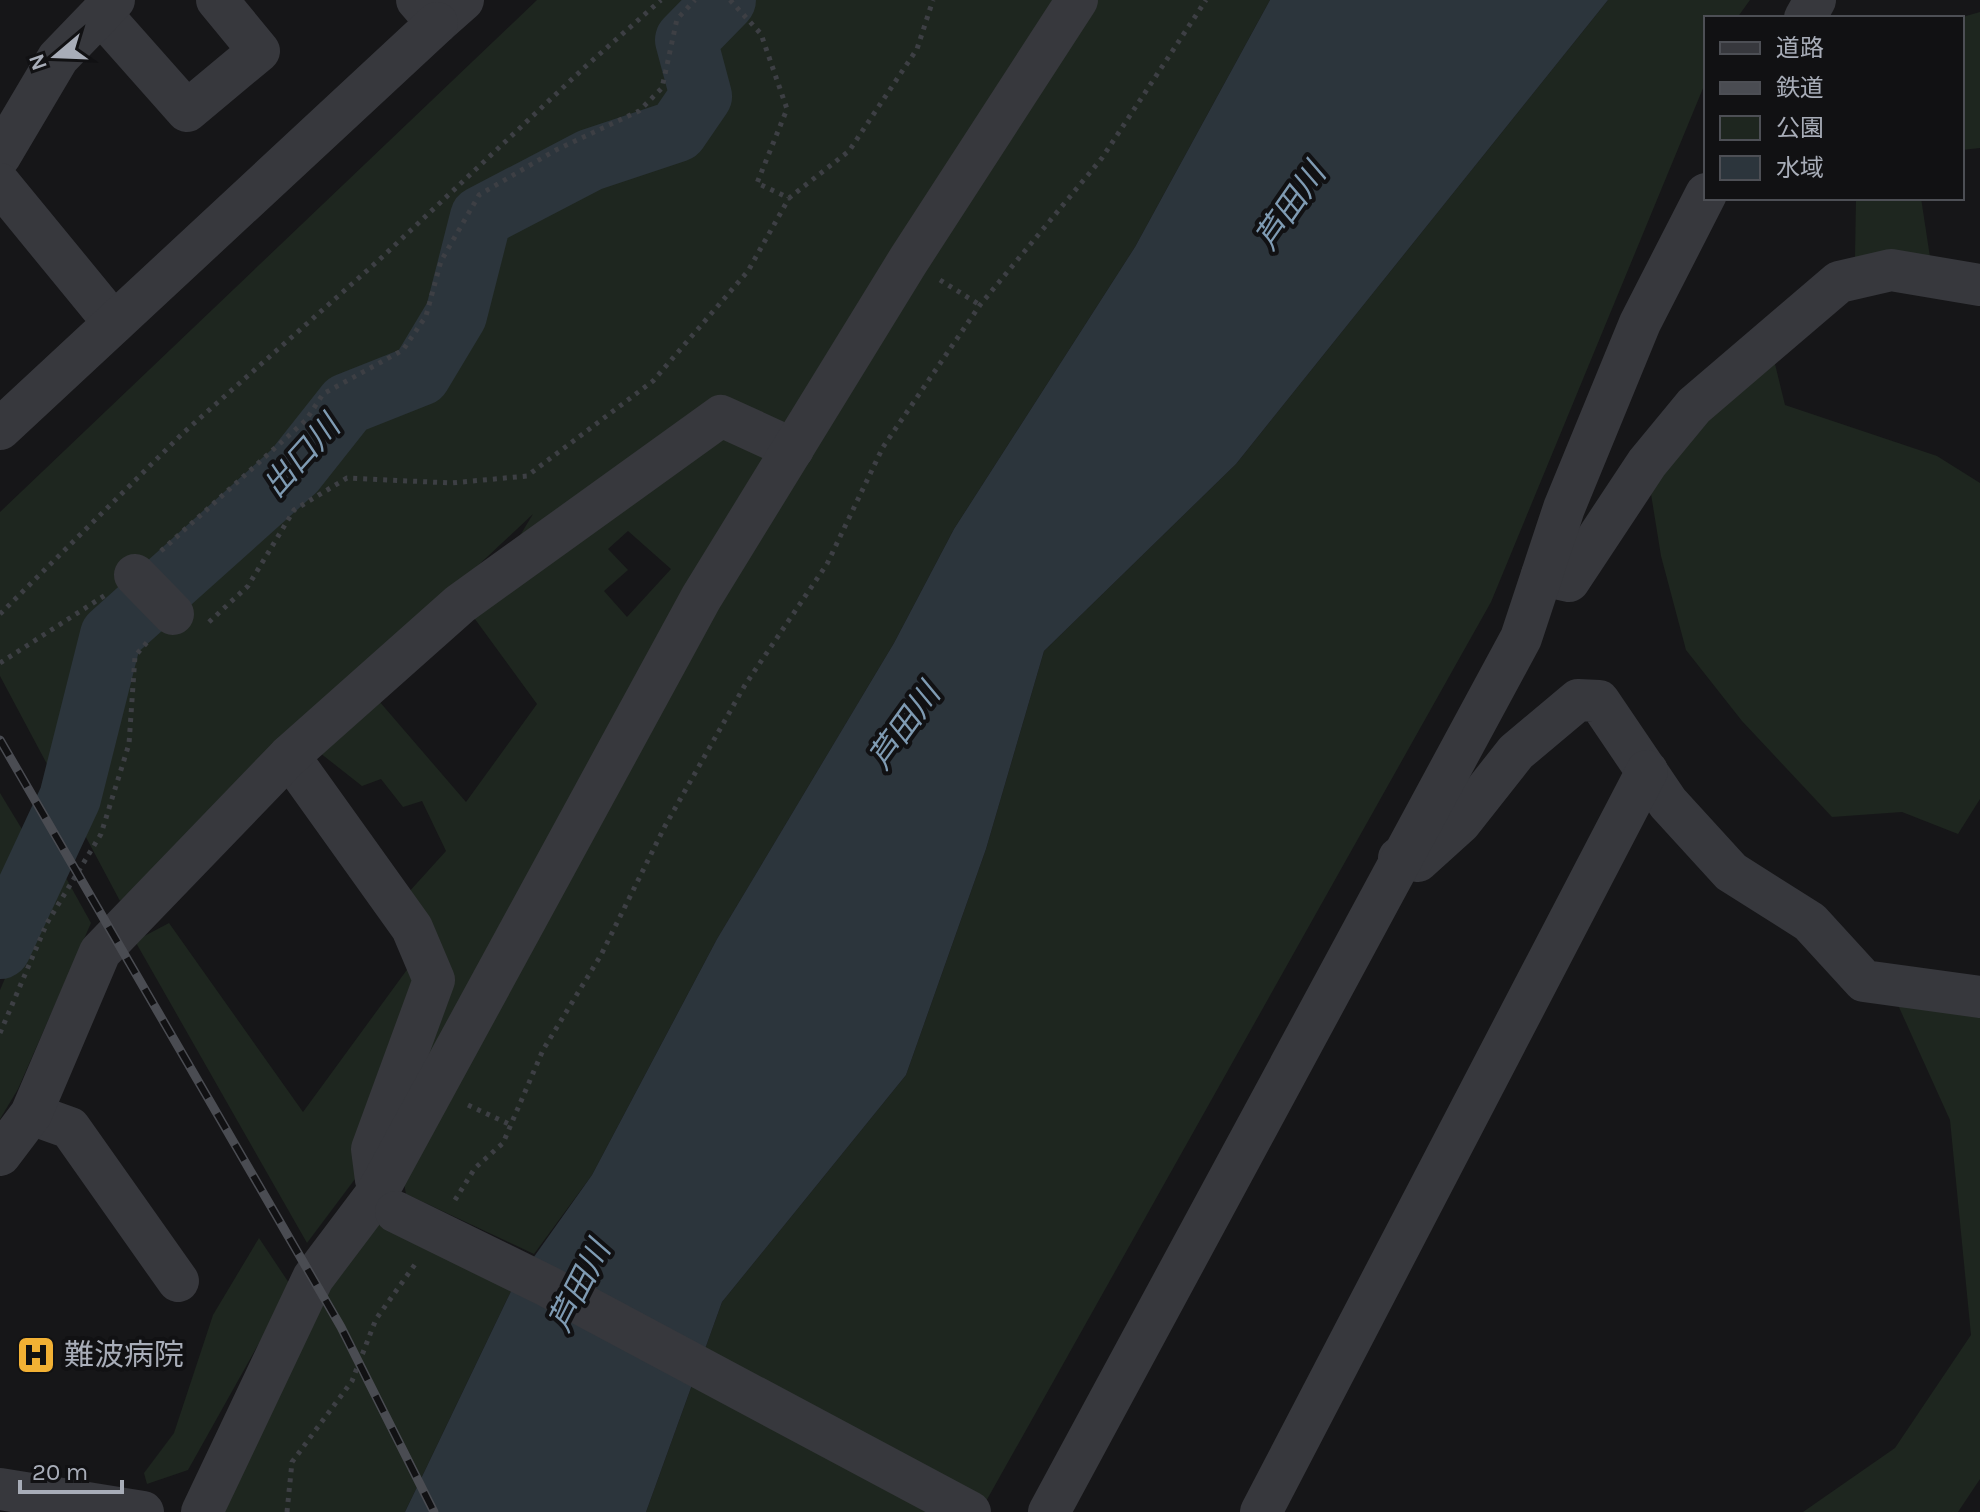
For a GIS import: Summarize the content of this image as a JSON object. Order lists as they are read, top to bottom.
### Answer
{
  "water": ["芦田川", "出口川"],
  "places": {
    "hospital": ["難波病院"]
  },
  "legend": [
    "道路",
    "鉄道",
    "公園",
    "水域"
  ],
  "scale_bar": "20 m",
  "north": "left"
}
